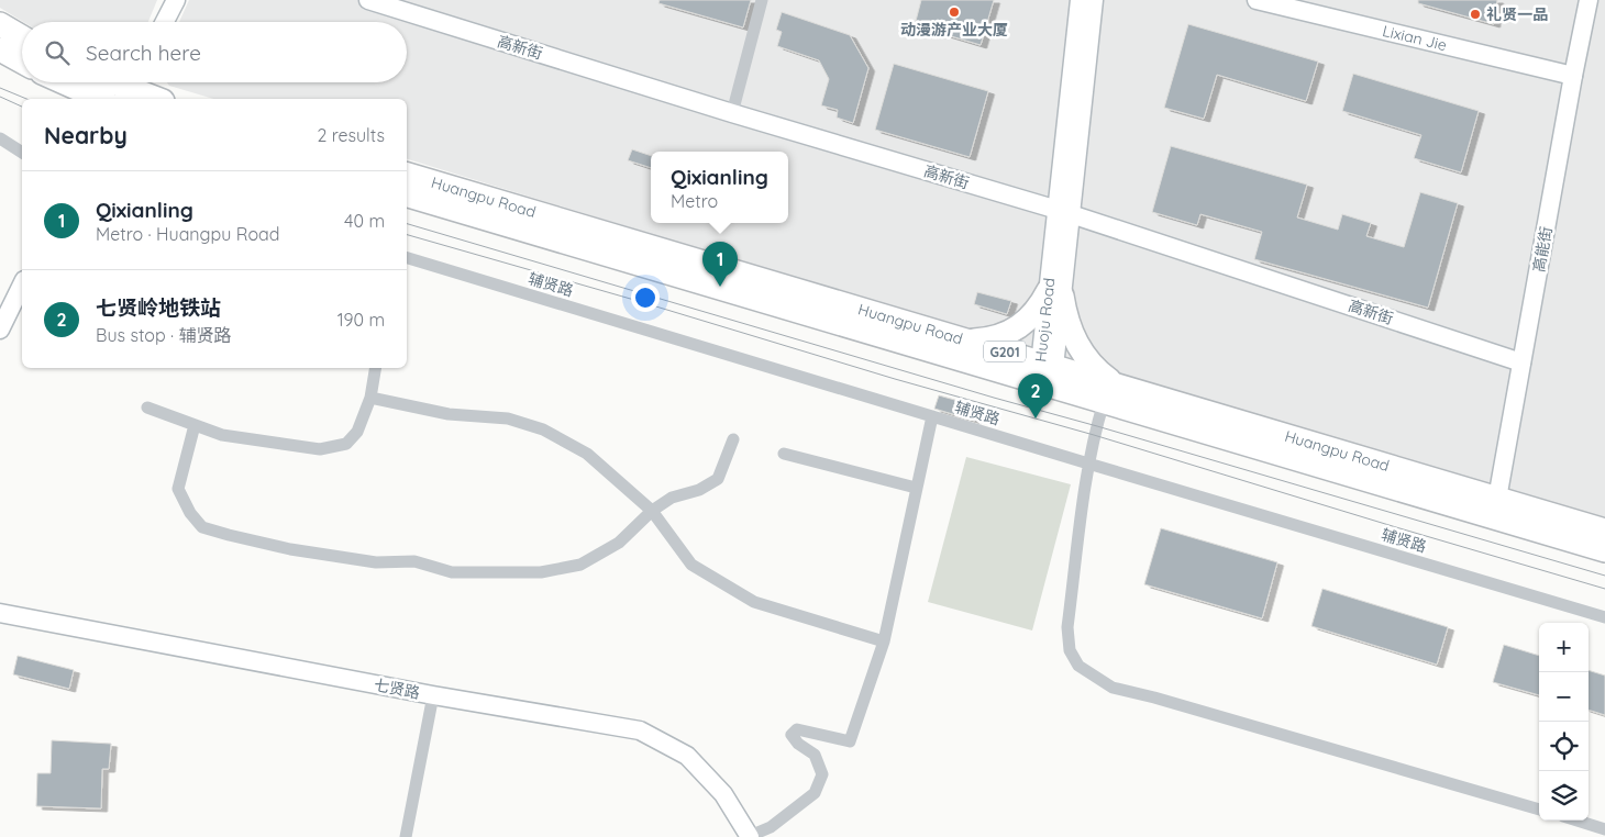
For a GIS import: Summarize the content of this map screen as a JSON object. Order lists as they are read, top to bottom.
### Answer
{
  "streets": {
    "highway": ["Huangpu Road", "G201"],
    "street": [
      "Lixian Jie",
      "高新街",
      "高能街",
      "辅贤路",
      "Huoju Road",
      "七贤路"
    ]
  },
  "crossings": [
    ["Lixian Jie", "高能街"],
    ["高新街", "高能街"],
    ["高新街", "Huoju Road"],
    ["Huangpu Road", "高能街"],
    ["Huangpu Road", "Huoju Road"]
  ],
  "places": ["动漫游产业大厦", "礼贤一品"],
  "page": {
    "search": "Search here",
    "heading": ["Nearby", "2 results"],
    "popup": ["Qixianling", "Metro"],
    "list": [
      {
        "mark": "1",
        "name": "Qixianling",
        "note": "Metro · Huangpu Road",
        "value": "40 m"
      },
      {
        "mark": "2",
        "name": "七贤岭地铁站",
        "note": "Bus stop · 辅贤路",
        "value": "190 m"
      }
    ],
    "pins": ["1", "2"],
    "map_buttons": ["+", "−"]
  }
}
